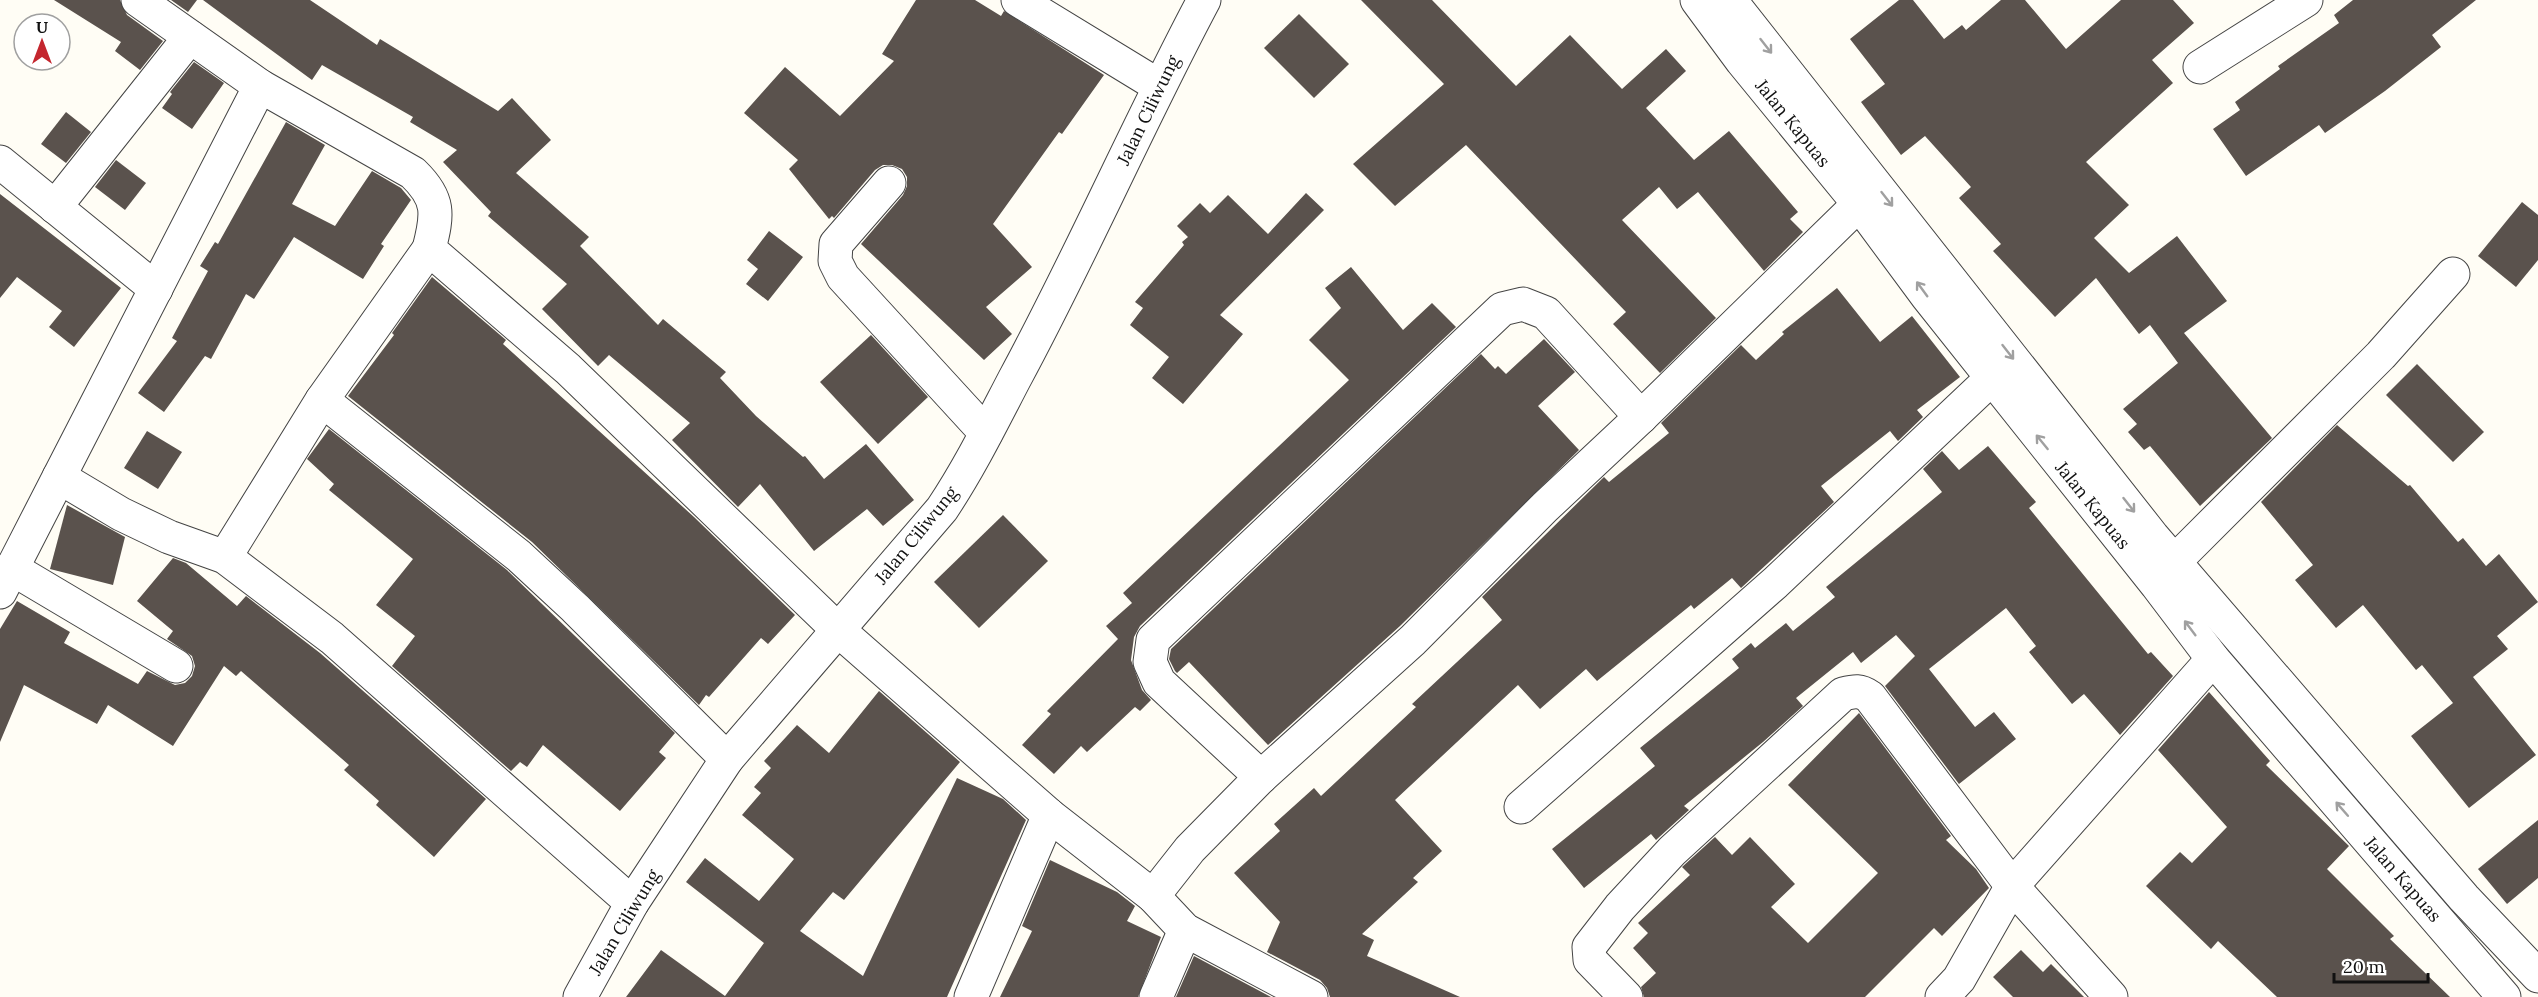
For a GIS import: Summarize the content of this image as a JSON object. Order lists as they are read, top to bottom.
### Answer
{
  "streets": {
    "street": ["Jalan Ciliwung", "Jalan Kapuas"]
  },
  "scale_bar": "20 m",
  "north": "top"
}
